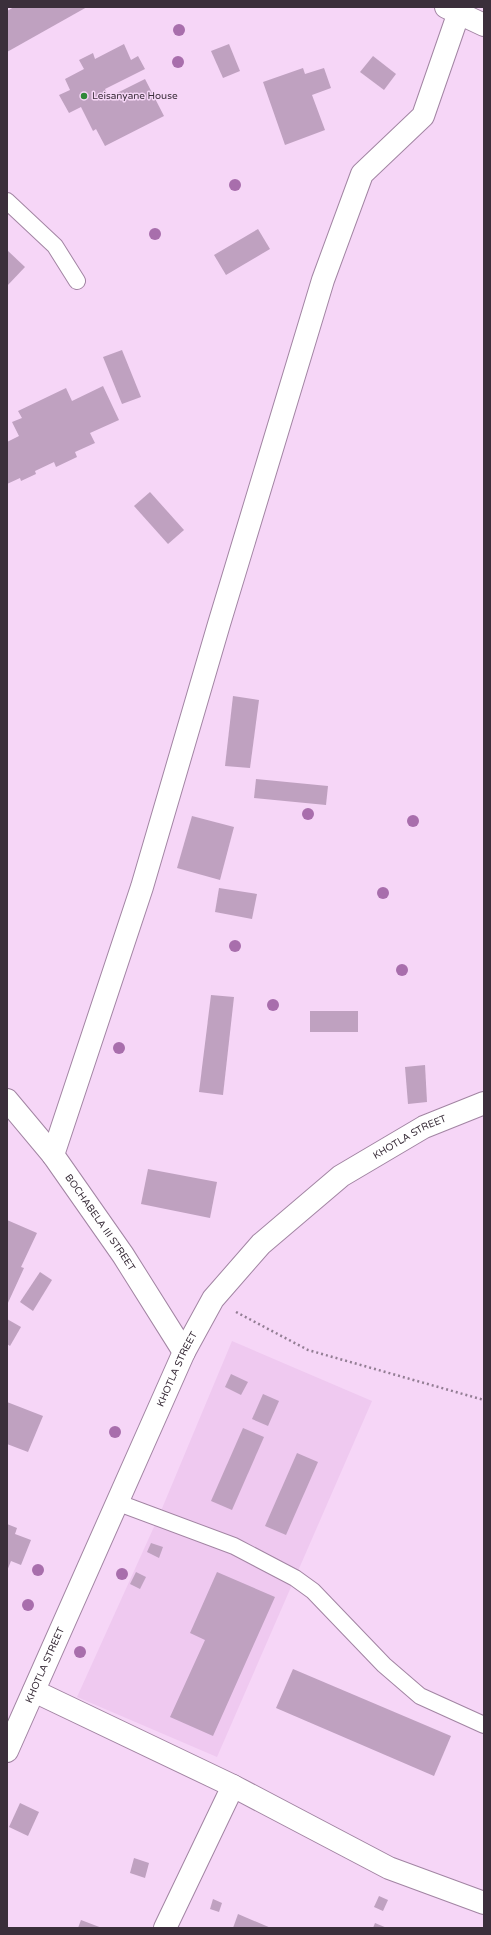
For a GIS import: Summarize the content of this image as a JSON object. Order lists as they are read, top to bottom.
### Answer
{
  "streets": {
    "street": ["KHOTLA STREET", "BOCHABELA III STREET"]
  },
  "crossings": [
    ["KHOTLA STREET", "BOCHABELA III STREET"]
  ],
  "places": ["Leisanyane House"]
}
